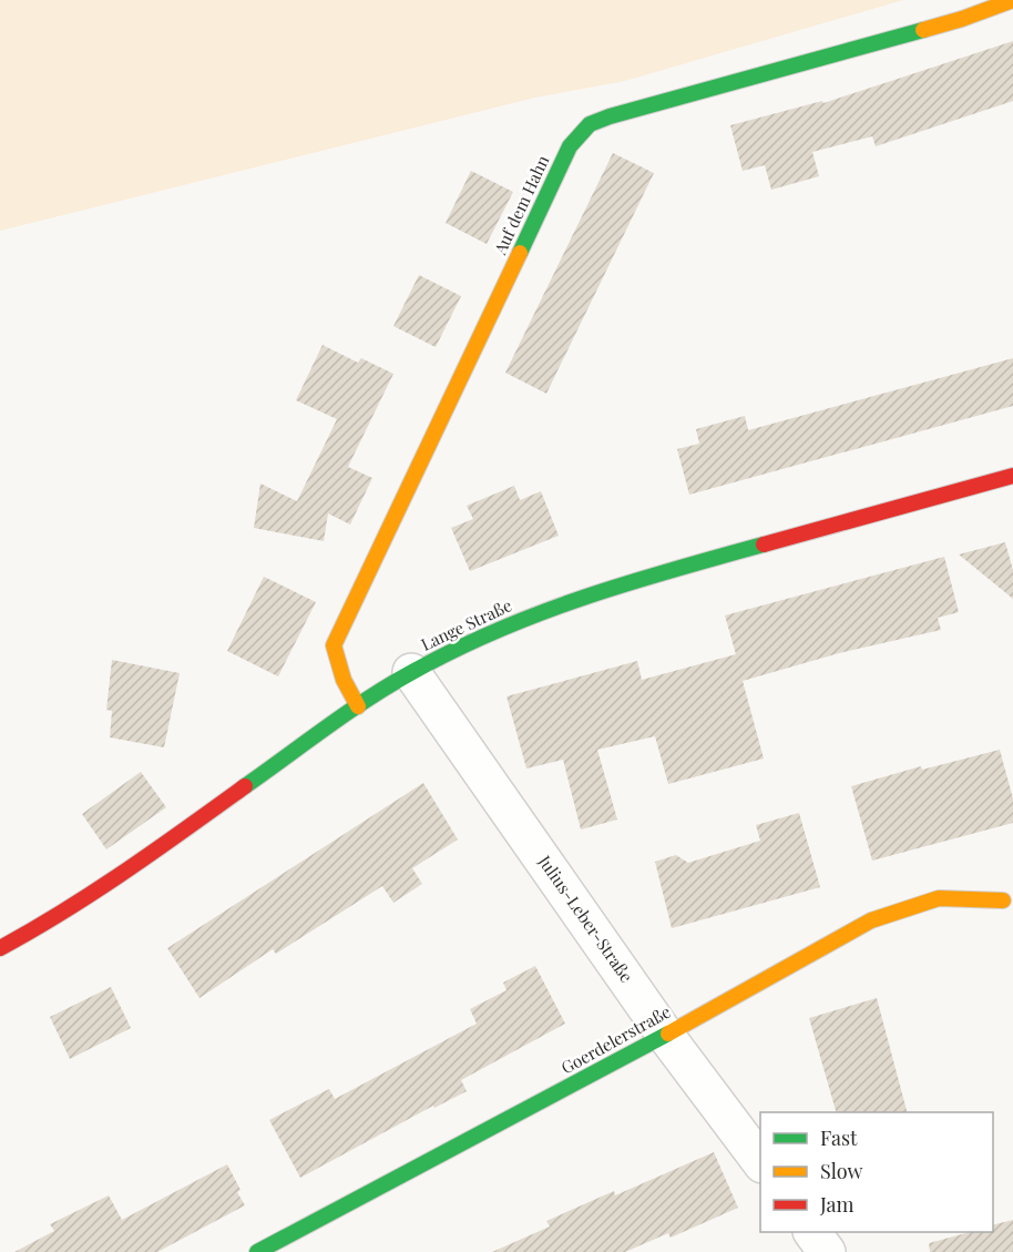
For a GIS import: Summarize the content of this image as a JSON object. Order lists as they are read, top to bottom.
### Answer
{
  "streets": {
    "street": [
      "Auf dem Hahn",
      "Lange Straße",
      "Julius-Leber-Straße",
      "Goerdelerstraße"
    ]
  },
  "crossings": [
    ["Auf dem Hahn", "Lange Straße"],
    ["Lange Straße", "Julius-Leber-Straße"],
    ["Julius-Leber-Straße", "Goerdelerstraße"]
  ],
  "legend": ["Fast", "Slow", "Jam"]
}
